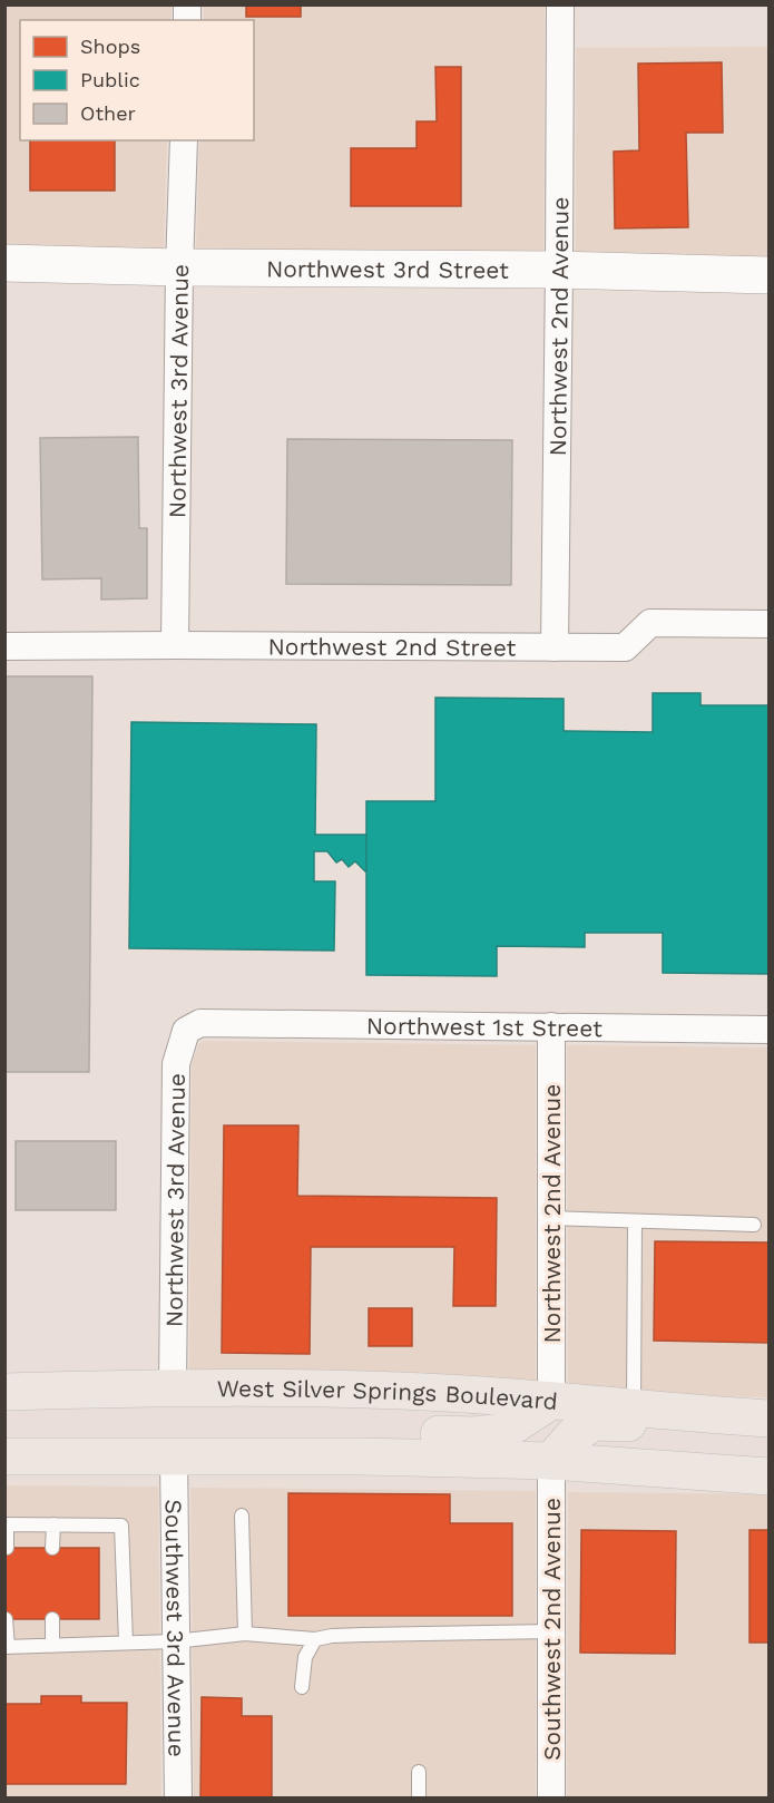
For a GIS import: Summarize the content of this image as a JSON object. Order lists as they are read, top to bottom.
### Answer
{
  "streets": {
    "main road": ["West Silver Springs Boulevard"],
    "street": [
      "Northwest 3rd Street",
      "Northwest 2nd Avenue",
      "Northwest 3rd Avenue",
      "Northwest 2nd Street",
      "Northwest 1st Street",
      "Southwest 3rd Avenue",
      "Southwest 2nd Avenue"
    ]
  },
  "crossings": [
    ["Northwest 3rd Street", "Northwest 2nd Avenue"],
    ["Northwest 3rd Street", "Northwest 3rd Avenue"],
    ["Northwest 2nd Avenue", "Northwest 2nd Street"],
    ["Northwest 2nd Avenue", "Northwest 1st Street"],
    ["Northwest 2nd Avenue", "West Silver Springs Boulevard"],
    ["Northwest 3rd Avenue", "Northwest 2nd Street"],
    ["Northwest 3rd Avenue", "Northwest 1st Street"],
    ["Northwest 3rd Avenue", "West Silver Springs Boulevard"]
  ],
  "legend": ["Shops", "Public", "Other"]
}
